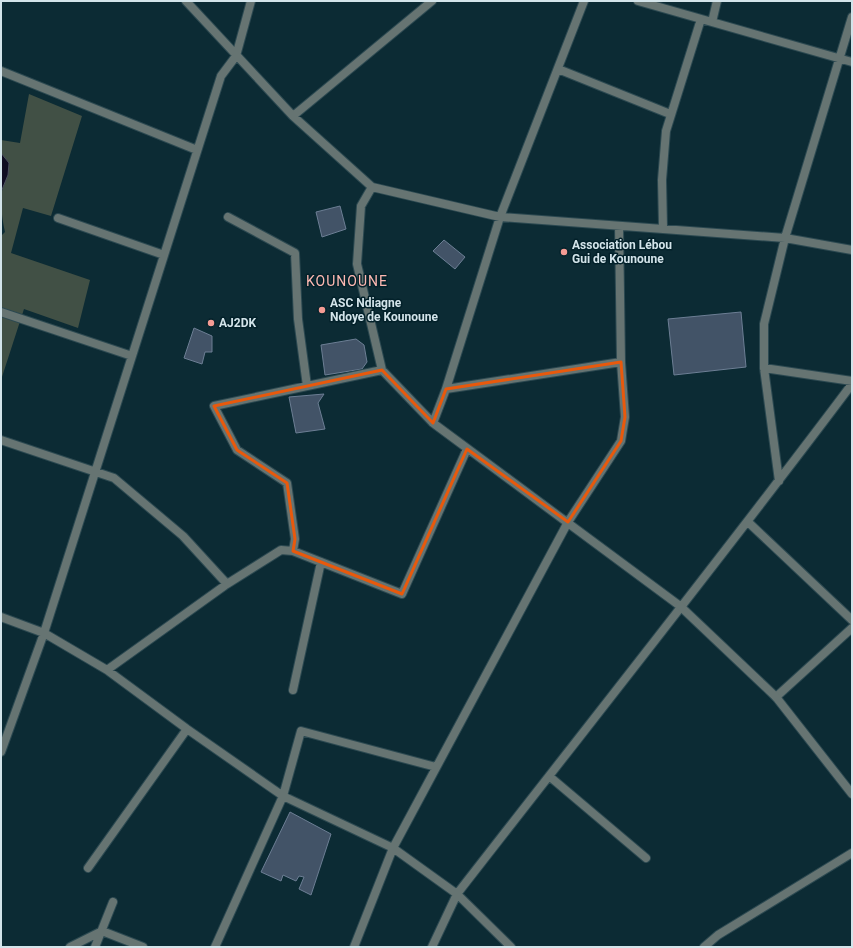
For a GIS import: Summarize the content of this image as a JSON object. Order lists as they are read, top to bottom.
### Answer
{
  "districts": ["KOUNOUNE"],
  "places": ["Association Lébou Gui de Kounoune", "ASC Ndiagne Ndoye de Kounoune", "AJ2DK"]
}
